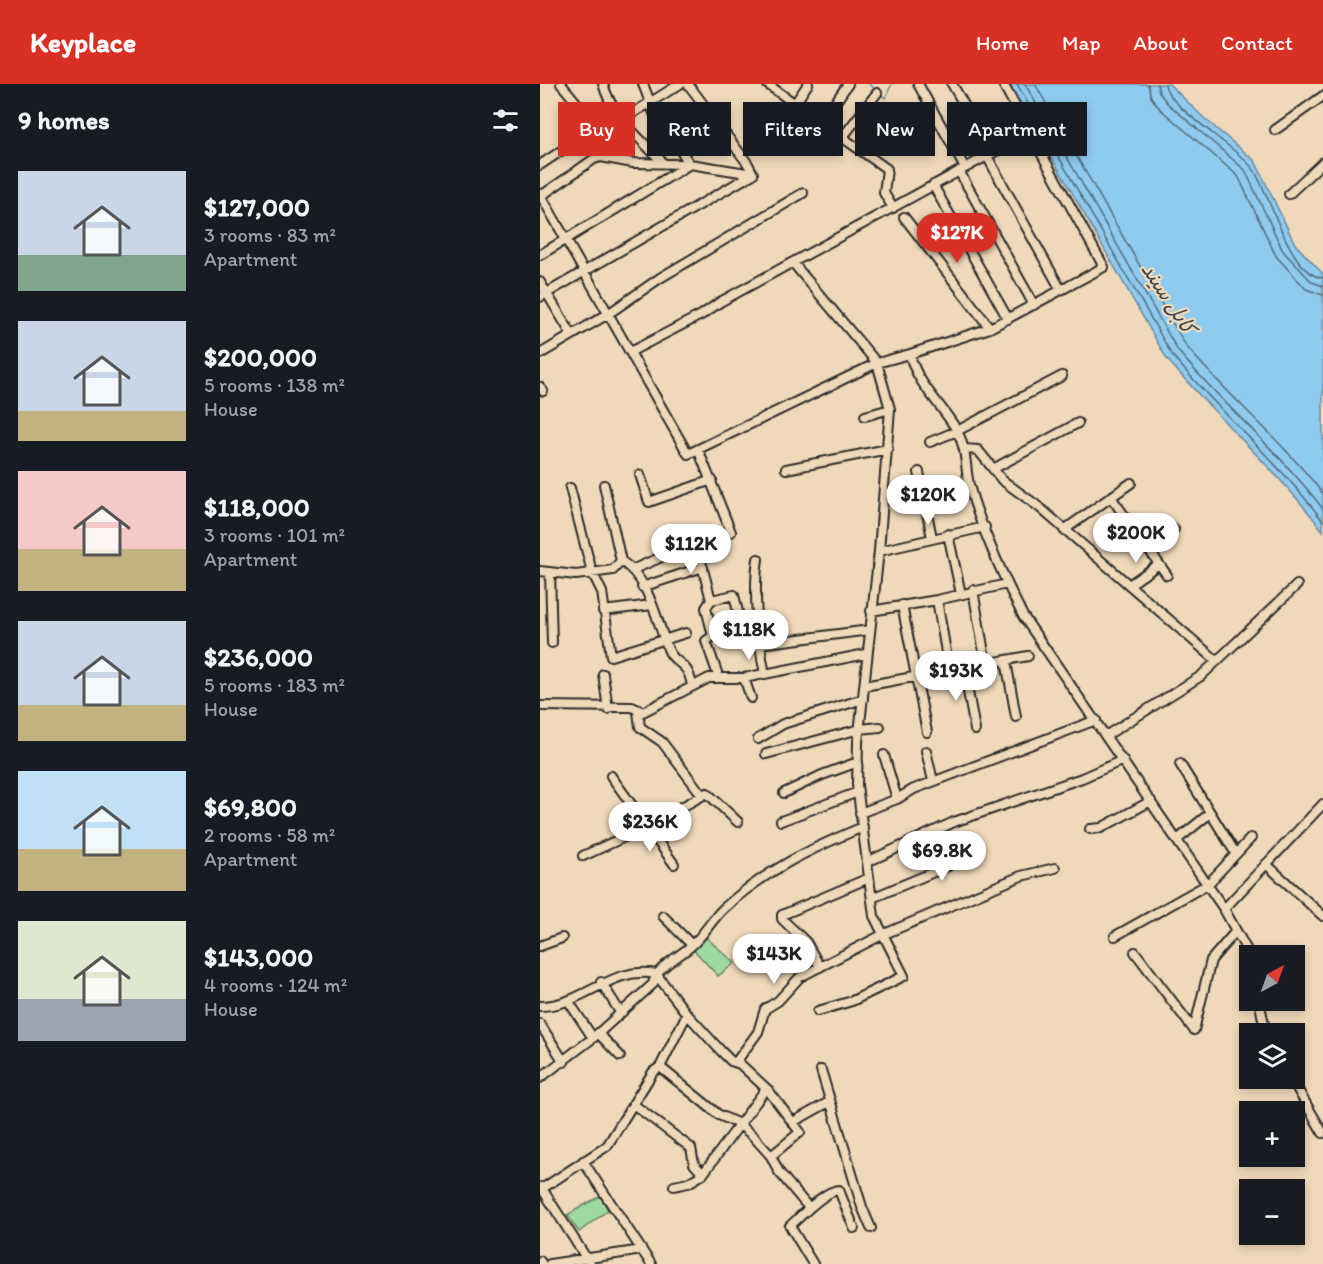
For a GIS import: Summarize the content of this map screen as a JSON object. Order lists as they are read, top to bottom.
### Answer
{
  "water": ["کابل سيند"],
  "north": "top right",
  "page": {
    "header": "Keyplace",
    "nav": [
      "Home",
      "Map",
      "About",
      "Contact"
    ],
    "heading": "9 homes",
    "chip": [
      "Buy",
      "Rent",
      "Filters",
      "New",
      "Apartment"
    ],
    "list": [
      {
        "name": "$127,000",
        "note": "3 rooms · 83 m² · Apartment"
      },
      {
        "name": "$200,000",
        "note": "5 rooms · 138 m² · House"
      },
      {
        "name": "$118,000",
        "note": "3 rooms · 101 m² · Apartment"
      },
      {
        "name": "$236,000",
        "note": "5 rooms · 183 m² · House"
      },
      {
        "name": "$69,800",
        "note": "2 rooms · 58 m² · Apartment"
      },
      {
        "name": "$143,000",
        "note": "4 rooms · 124 m² · House"
      }
    ],
    "price": [
      "$127K",
      "$120K",
      "$200K",
      "$112K",
      "$118K",
      "$193K",
      "$236K",
      "$69.8K",
      "$143K"
    ],
    "map_buttons": ["+", "−"]
  }
}
